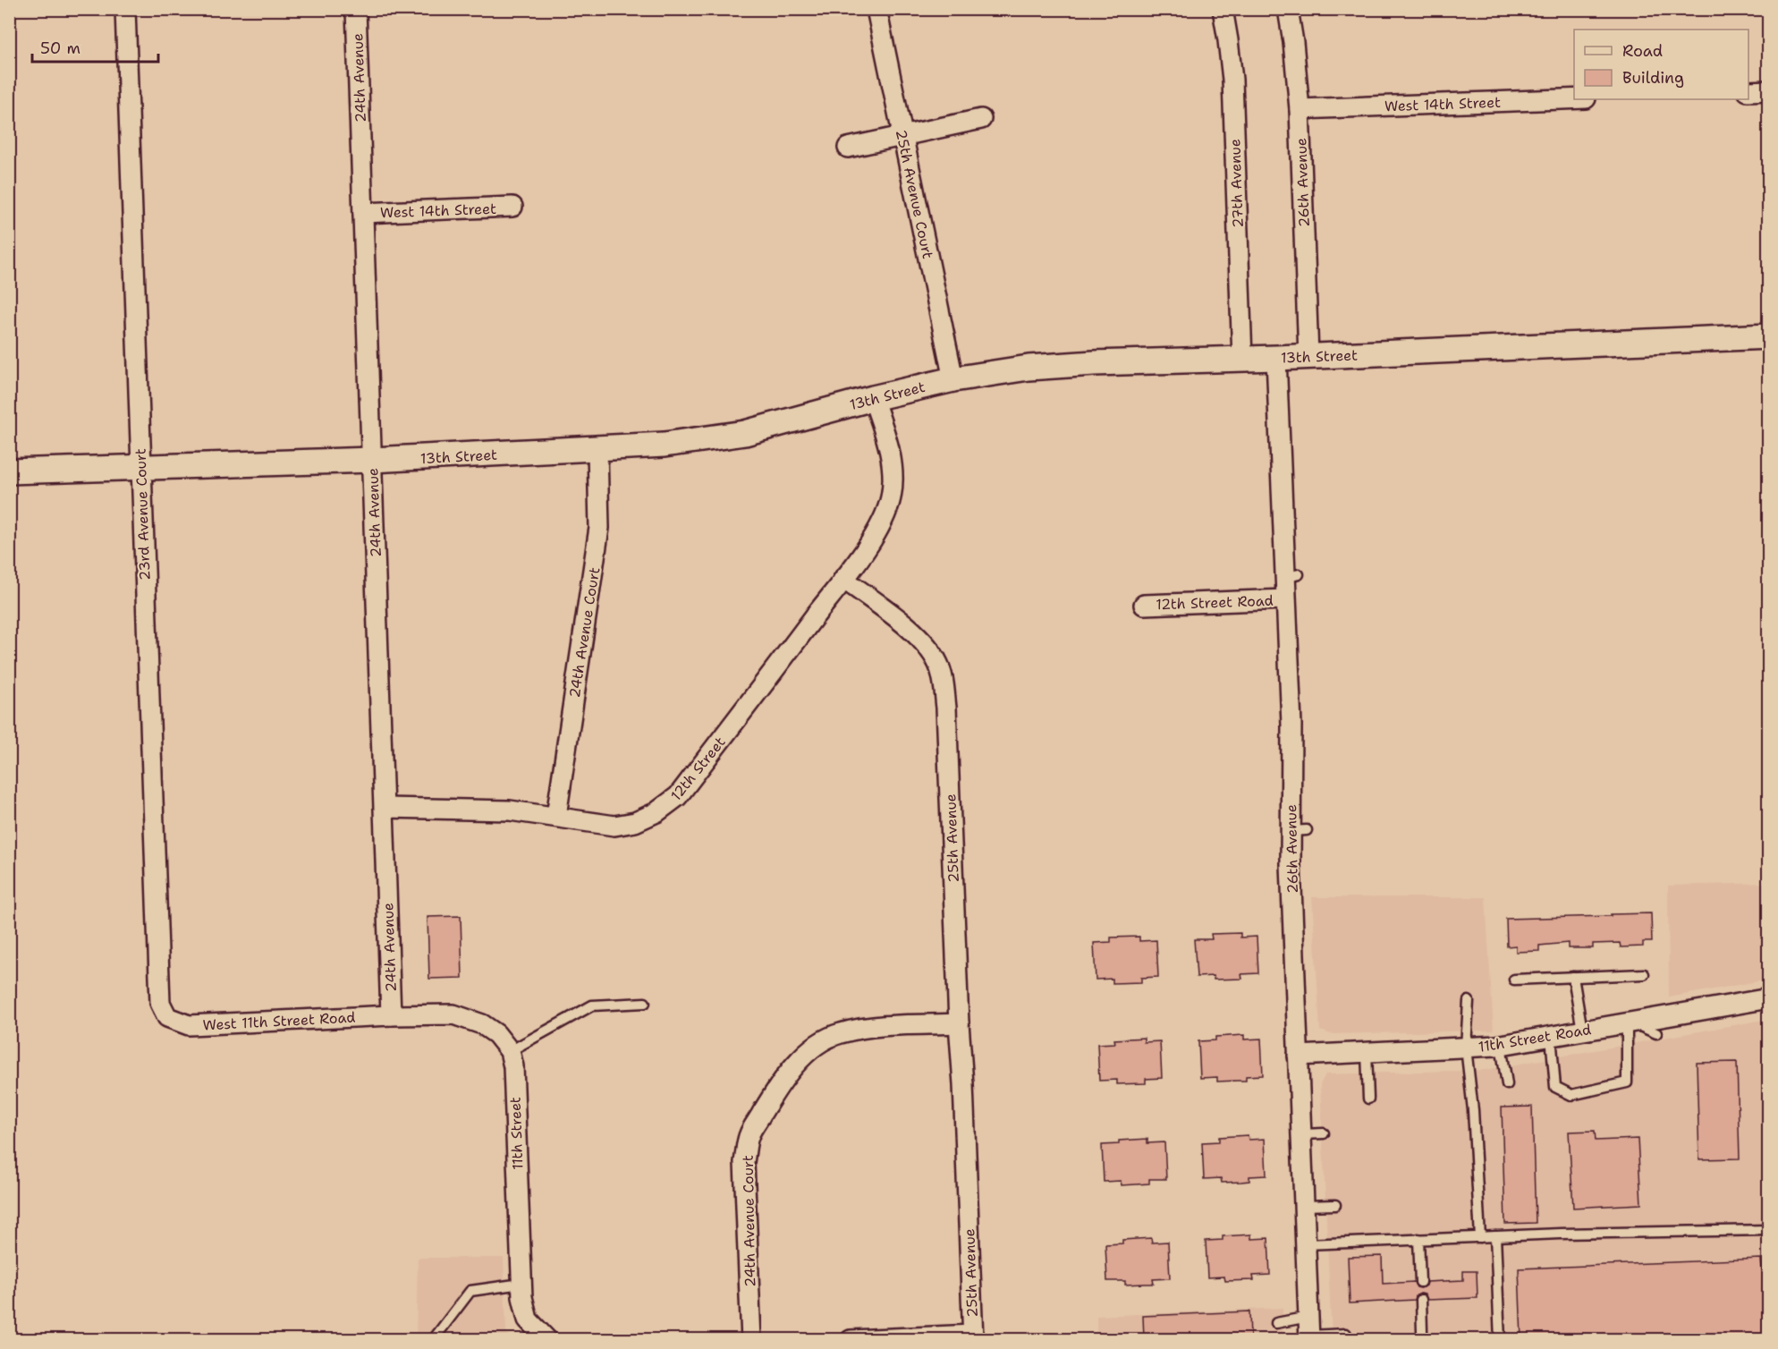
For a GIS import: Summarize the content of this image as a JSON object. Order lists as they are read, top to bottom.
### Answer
{
  "streets": {
    "street": [
      "24th Avenue",
      "West 14th Street",
      "26th Avenue",
      "27th Avenue",
      "25th Avenue Court",
      "13th Street",
      "23rd Avenue Court",
      "12th Street Road",
      "24th Avenue Court",
      "12th Street",
      "25th Avenue",
      "West 11th Street Road",
      "11th Street Road",
      "11th Street"
    ]
  },
  "crossings": [
    ["24th Avenue", "West 14th Street"],
    ["24th Avenue", "13th Street"],
    ["24th Avenue", "12th Street"],
    ["24th Avenue", "West 11th Street Road"],
    ["West 14th Street", "26th Avenue"],
    ["26th Avenue", "13th Street"],
    ["26th Avenue", "12th Street Road"],
    ["26th Avenue", "11th Street Road"],
    ["27th Avenue", "13th Street"],
    ["25th Avenue Court", "13th Street"],
    ["13th Street", "23rd Avenue Court"],
    ["13th Street", "24th Avenue Court"],
    ["23rd Avenue Court", "West 11th Street Road"],
    ["24th Avenue Court", "12th Street"],
    ["24th Avenue Court", "25th Avenue"],
    ["12th Street", "25th Avenue"]
  ],
  "legend": ["Road", "Building"],
  "scale_bar": "50 m"
}
